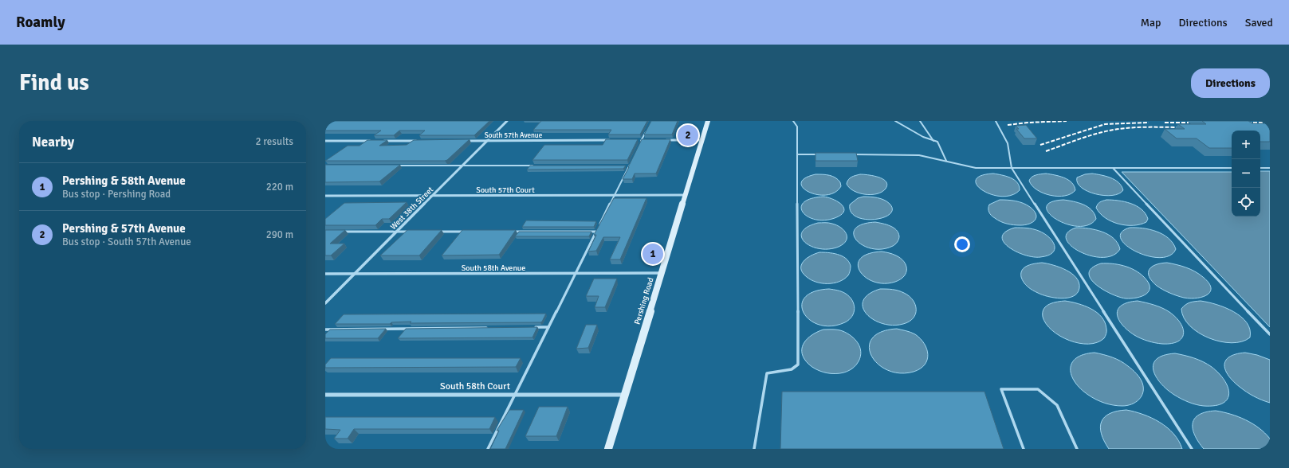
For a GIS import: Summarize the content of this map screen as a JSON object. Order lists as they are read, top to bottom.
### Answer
{
  "streets": {
    "main road": ["Pershing Road"],
    "street": [
      "South 57th Avenue",
      "South 57th Court",
      "West 38th Street",
      "South 58th Avenue",
      "South 58th Court"
    ]
  },
  "crossings": [
    ["South 57th Avenue", "West 38th Street"],
    ["South 57th Court", "West 38th Street"],
    ["South 57th Court", "Pershing Road"],
    ["West 38th Street", "South 58th Avenue"],
    ["South 58th Avenue", "Pershing Road"],
    ["Pershing Road", "South 58th Court"]
  ],
  "page": {
    "header": "Roamly",
    "nav": ["Map", "Directions", "Saved"],
    "buttons": "Directions",
    "title": "Find us",
    "heading": ["Nearby", "2 results"],
    "pins": ["2", "1"],
    "map_buttons": ["+", "−"],
    "list": [
      {
        "mark": "1",
        "name": "Pershing & 58th Avenue",
        "note": "Bus stop · Pershing Road",
        "value": "220 m"
      },
      {
        "mark": "2",
        "name": "Pershing & 57th Avenue",
        "note": "Bus stop · South 57th Avenue",
        "value": "290 m"
      }
    ]
  }
}
